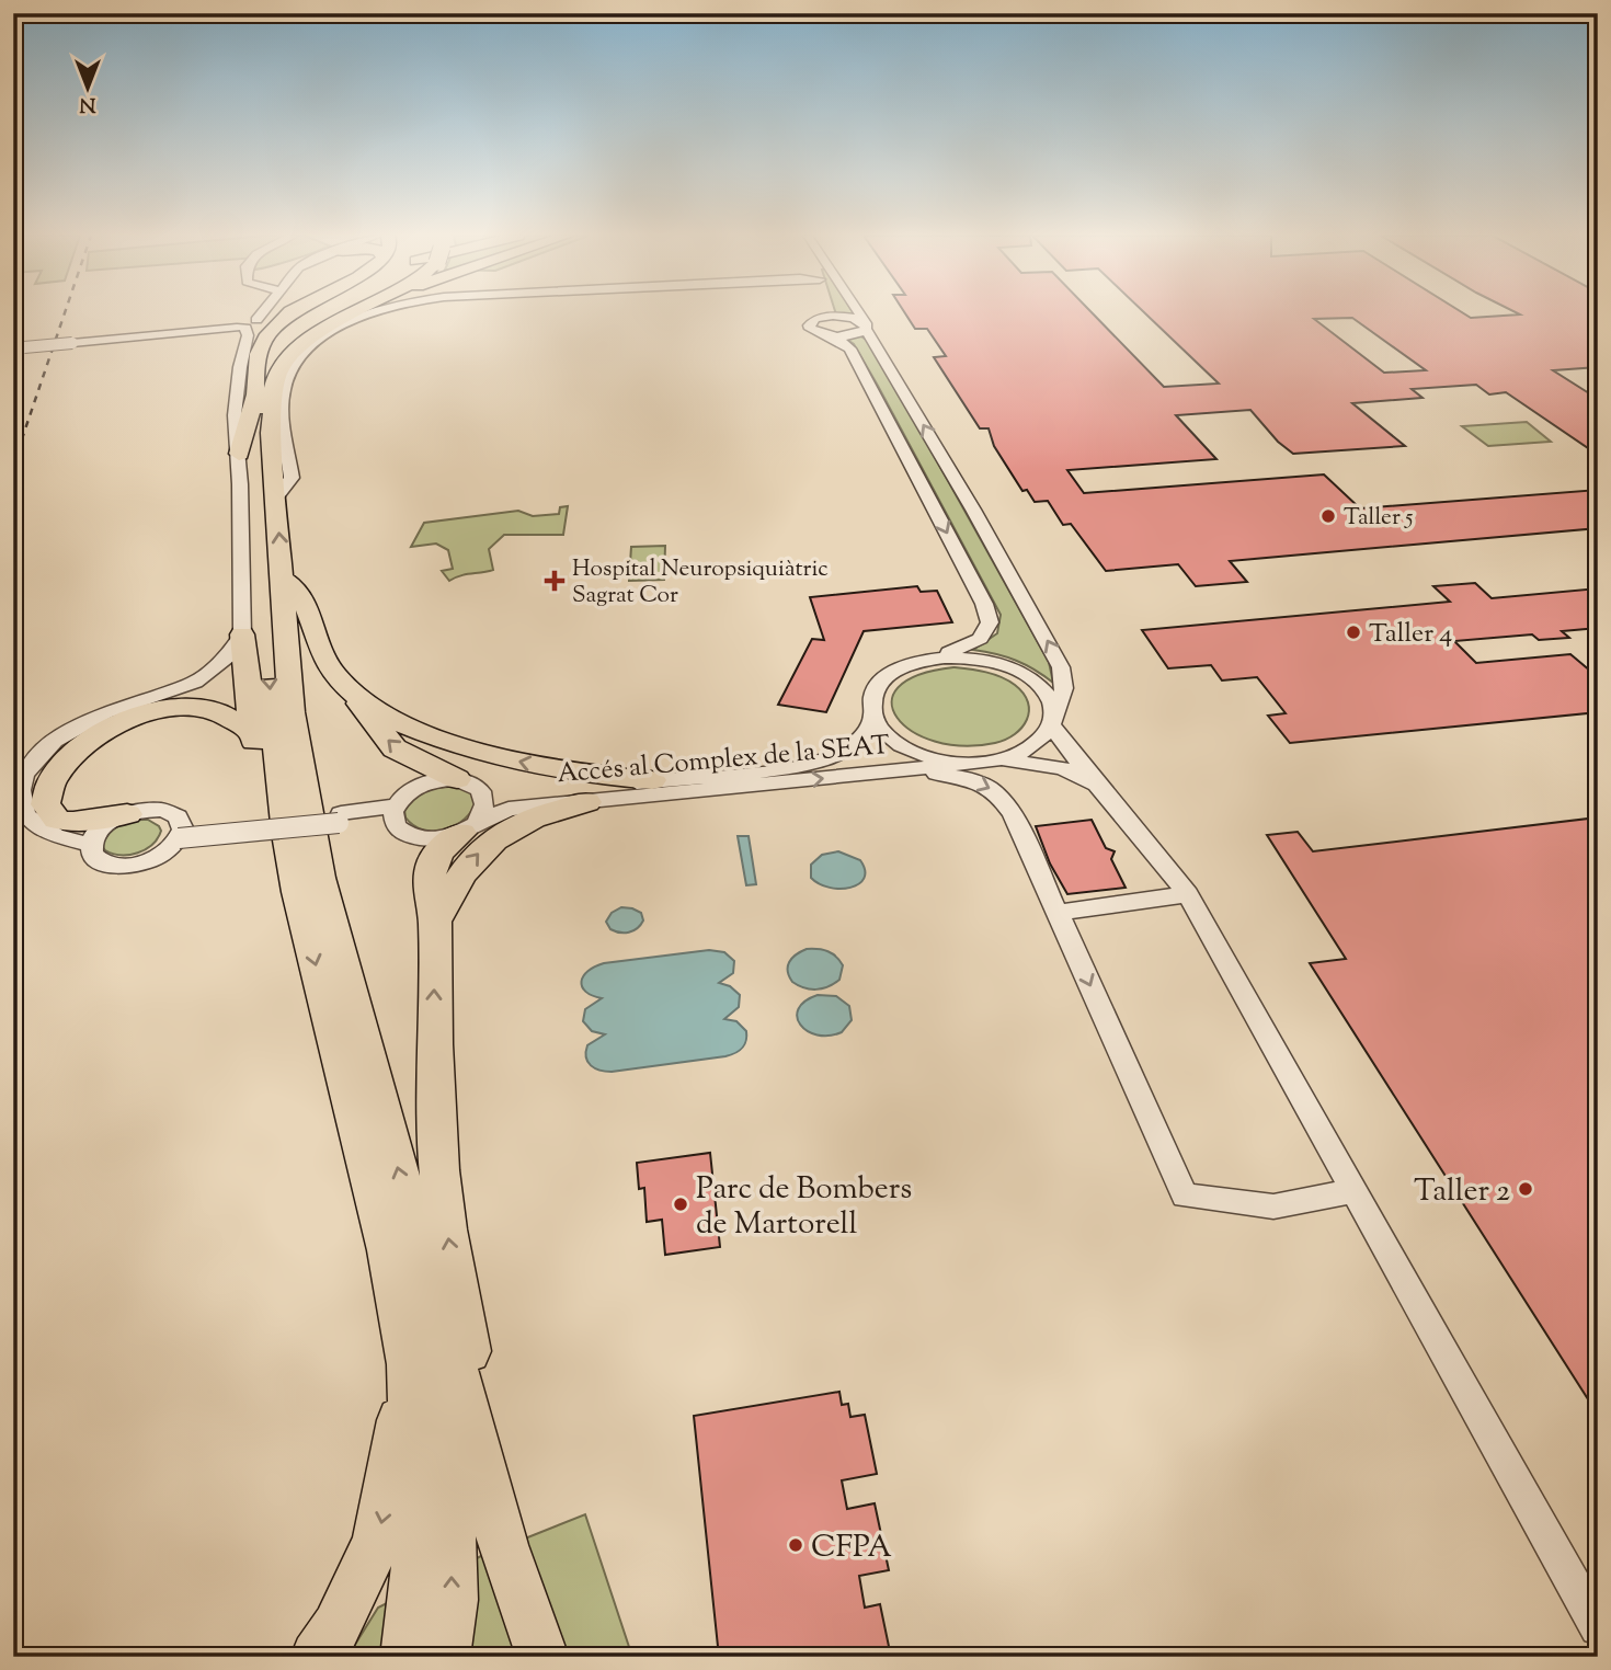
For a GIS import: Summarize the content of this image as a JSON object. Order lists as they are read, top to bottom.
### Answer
{
  "streets": {
    "street": ["Accés al Complex de la SEAT"]
  },
  "places": {
    "other": [
      "Taller 5",
      "Taller 4",
      "Taller 2",
      "Parc de Bombers de Martorell",
      "CFPA"
    ],
    "health": ["Hospital Neuropsiquiàtric Sagrat Cor"]
  },
  "north": "bottom"
}
